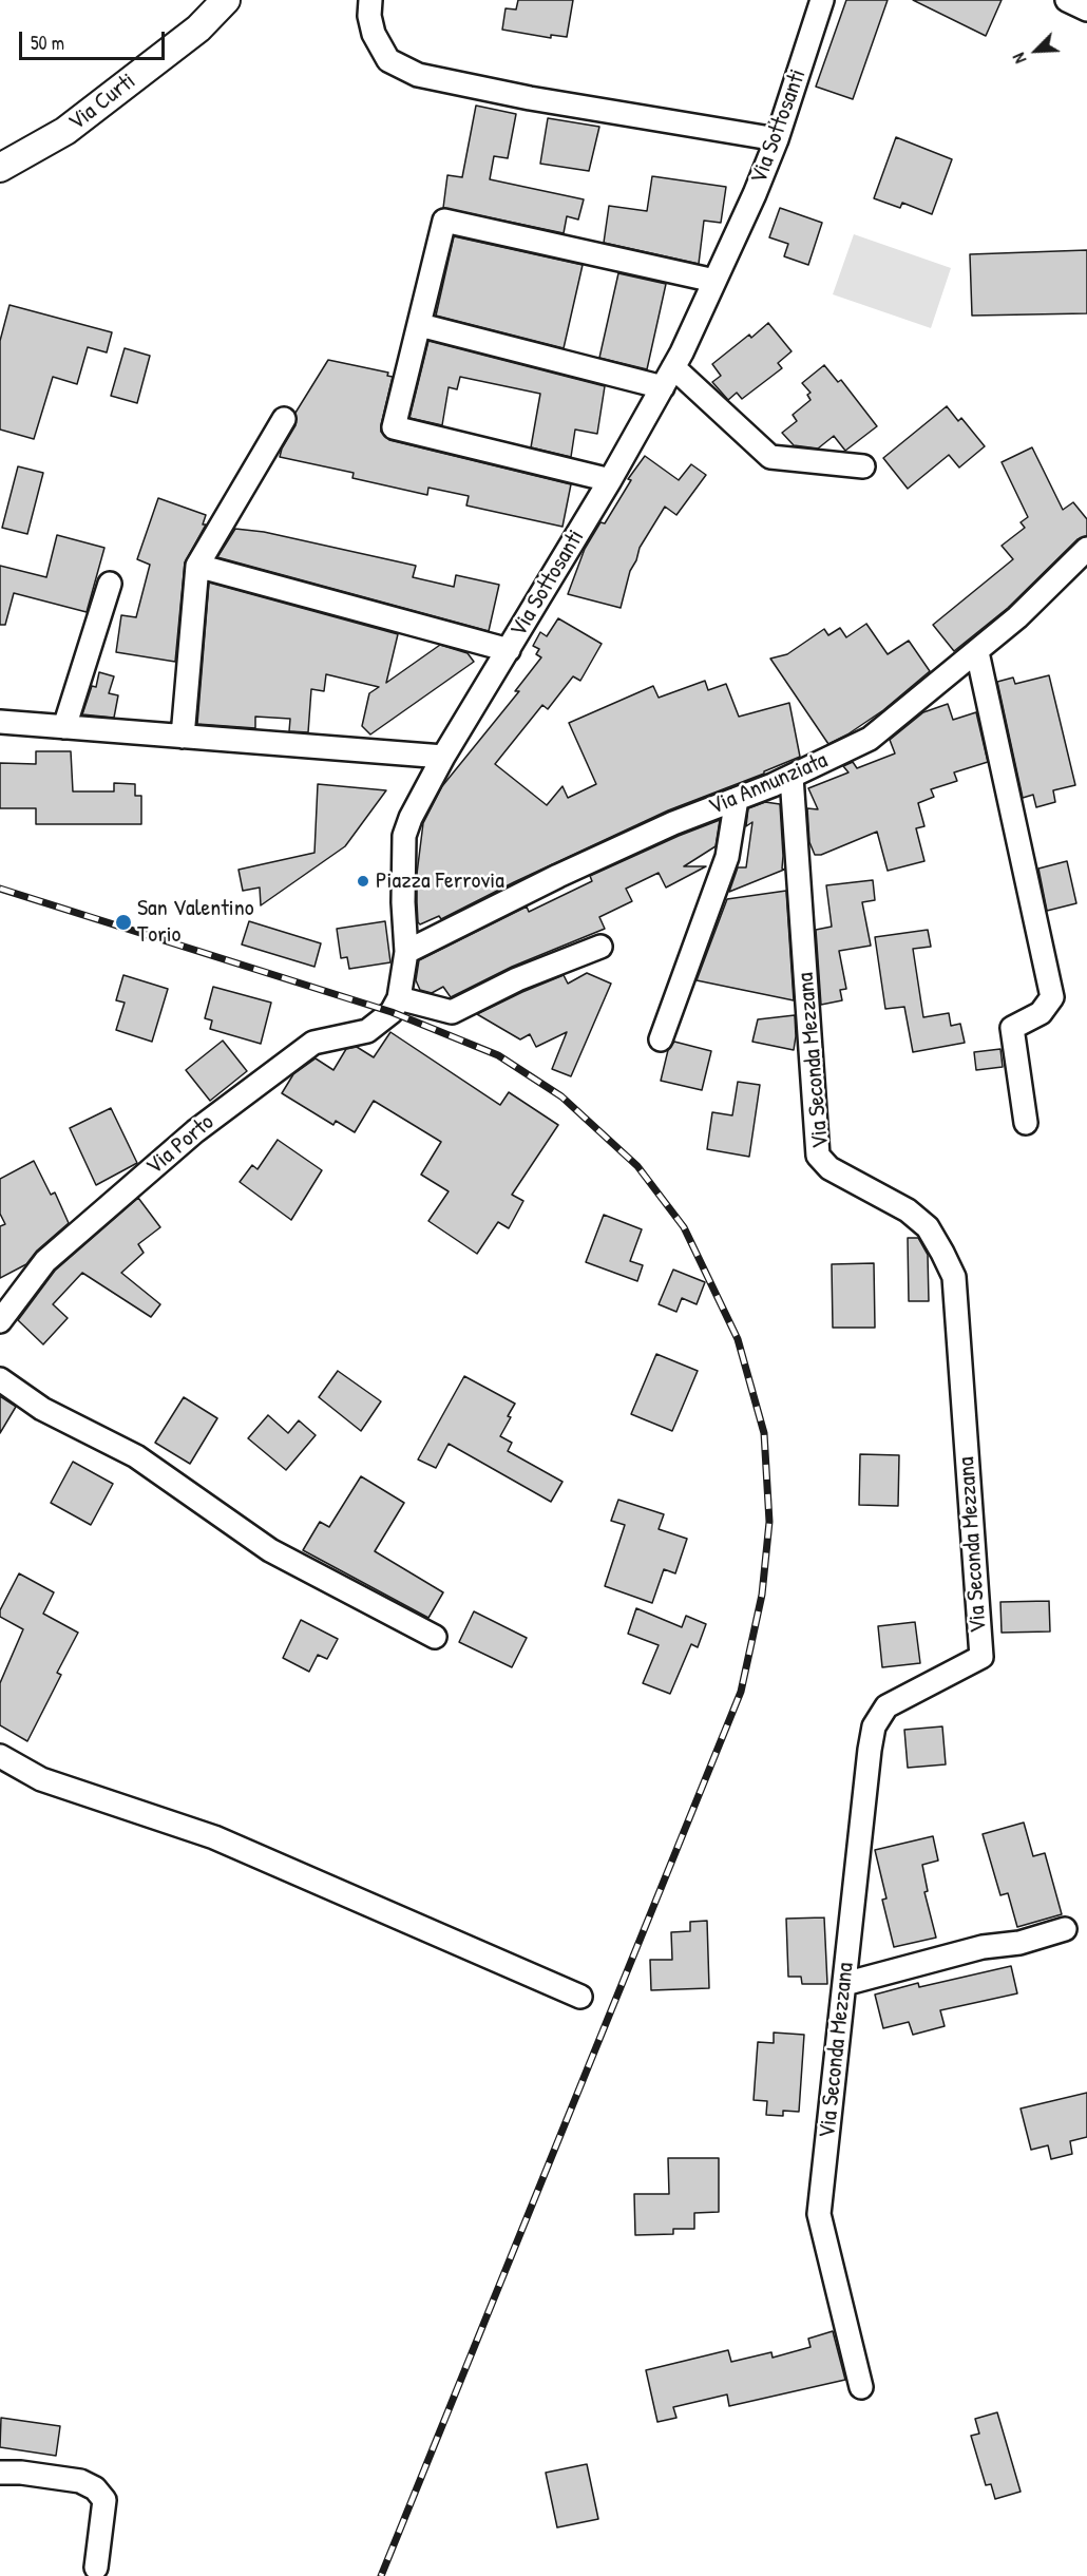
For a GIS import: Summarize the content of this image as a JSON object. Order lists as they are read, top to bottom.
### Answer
{
  "streets": {
    "main road": ["Via Curti"],
    "street": [
      "Via Sottosanti",
      "Via Annunziata",
      "Via Seconda Mezzana",
      "Via Porto"
    ]
  },
  "crossings": [
    ["Via Annunziata", "Via Seconda Mezzana"]
  ],
  "places": ["Piazza Ferrovia", "San Valentino Torio"],
  "scale_bar": "50 m",
  "north": "bottom left"
}
